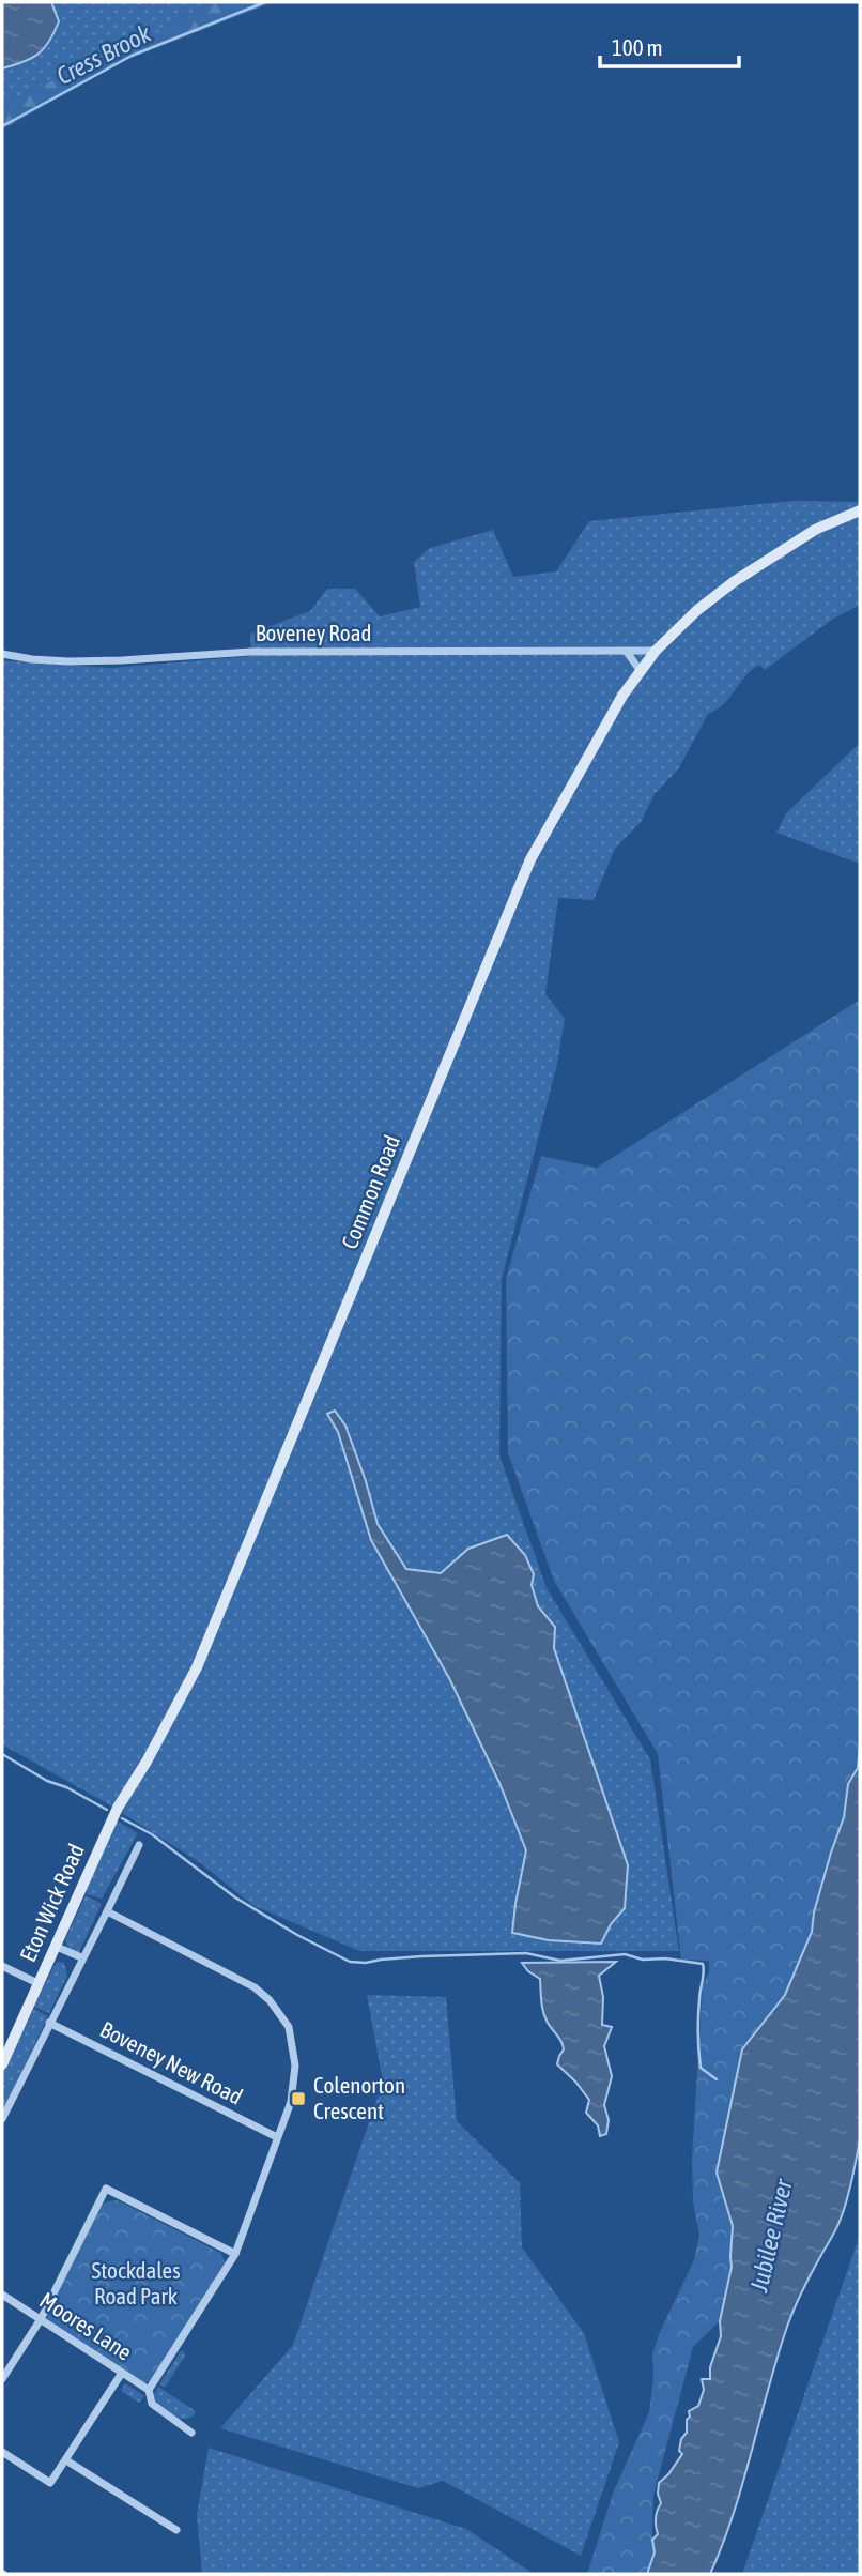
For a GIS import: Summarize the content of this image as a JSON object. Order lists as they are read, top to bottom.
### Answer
{
  "streets": {
    "main road": ["Common Road", "Eton Wick Road"],
    "street": ["Boveney Road", "Boveney New Road", "Moores Lane"]
  },
  "crossings": [
    ["Boveney Road", "Common Road"],
    ["Common Road", "Eton Wick Road"]
  ],
  "water": ["Cress Brook", "Jubilee River"],
  "parks": ["Stockdales Road Park"],
  "places": {
    "transit": ["Colenorton Crescent"]
  },
  "scale_bar": "100 m"
}
